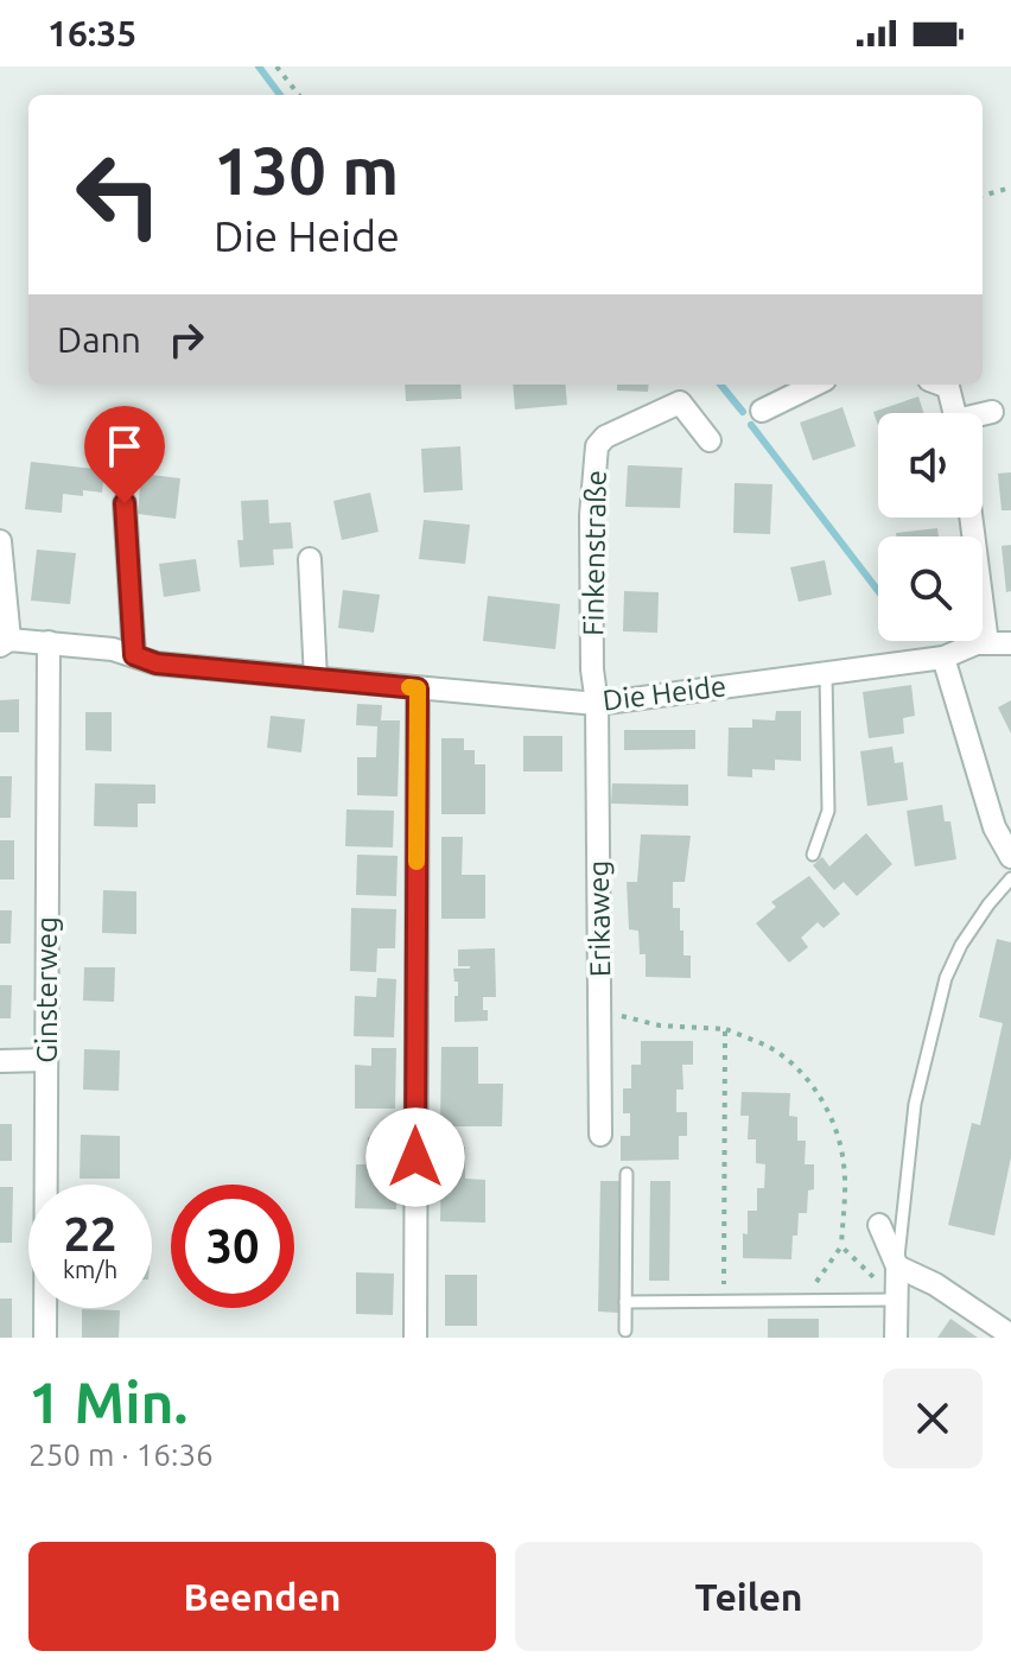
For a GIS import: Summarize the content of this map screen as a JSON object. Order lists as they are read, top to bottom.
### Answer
{
  "streets": {
    "street": [
      "Finkenstraße",
      "Die Heide",
      "Erikaweg",
      "Ginsterweg"
    ]
  },
  "crossings": [
    ["Finkenstraße", "Die Heide"],
    ["Finkenstraße", "Erikaweg"],
    ["Die Heide", "Erikaweg"],
    ["Die Heide", "Ginsterweg"]
  ],
  "page": {
    "status": "16:35",
    "turn": ["130 m", "Die Heide"],
    "then": "Dann",
    "speed": "22 km/h",
    "limit": "30",
    "heading": ["1 Min.", "250 m · 16:36"],
    "buttons": ["Beenden", "Teilen"]
  }
}
